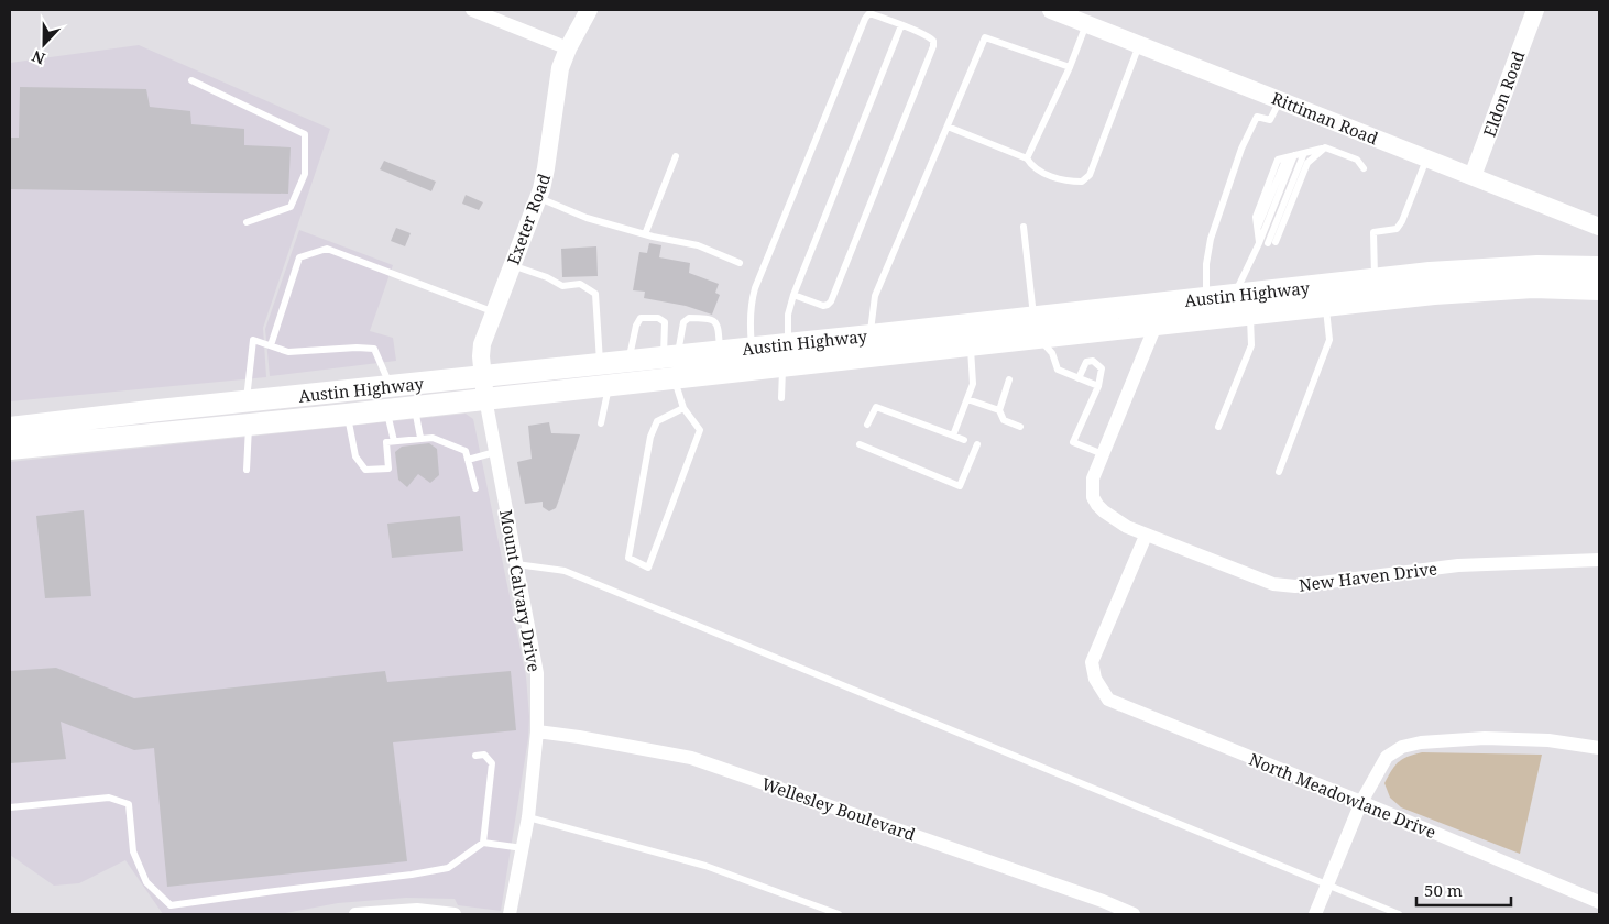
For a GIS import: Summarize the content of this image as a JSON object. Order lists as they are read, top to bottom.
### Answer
{
  "streets": {
    "main road": ["Austin Highway"],
    "street": [
      "Eldon Road",
      "Rittiman Road",
      "Exeter Road",
      "New Haven Drive",
      "Mount Calvary Drive",
      "North Meadowlane Drive",
      "Wellesley Boulevard"
    ]
  },
  "crossings": [
    ["Eldon Road", "Rittiman Road"],
    ["Exeter Road", "Austin Highway"],
    ["Exeter Road", "Mount Calvary Drive"],
    ["Austin Highway", "New Haven Drive"],
    ["Austin Highway", "Mount Calvary Drive"],
    ["New Haven Drive", "North Meadowlane Drive"],
    ["Mount Calvary Drive", "Wellesley Boulevard"]
  ],
  "scale_bar": "50 m",
  "north": "bottom"
}
